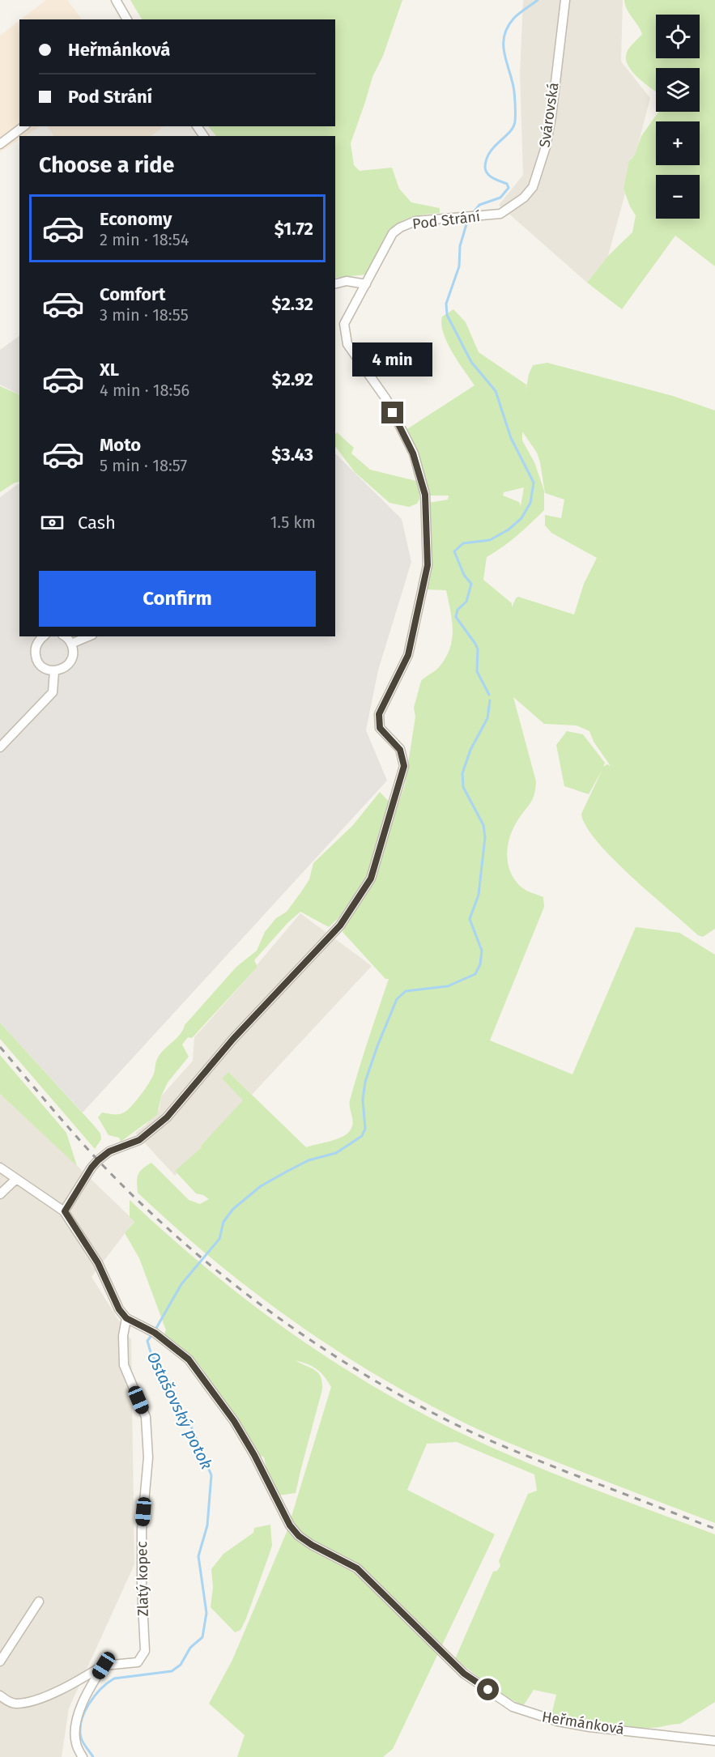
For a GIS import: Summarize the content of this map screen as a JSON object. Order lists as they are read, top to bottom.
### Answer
{
  "streets": {
    "street": [
      "Svárovská",
      "Pod Strání",
      "Zlatý kopec",
      "Heřmánková"
    ]
  },
  "crossings": [
    ["Svárovská", "Pod Strání"],
    ["Zlatý kopec", "Heřmánková"]
  ],
  "water": ["Ostašovský potok"],
  "page": {
    "map_buttons": ["+", "−"],
    "banner": ["Heřmánková", "Pod Strání"],
    "heading": "Choose a ride",
    "list": [
      {
        "name": "Economy",
        "note": "2 min · 18:54",
        "value": "$1.72"
      },
      {
        "name": "Comfort",
        "note": "3 min · 18:55",
        "value": "$2.32"
      },
      {
        "name": "XL",
        "note": "4 min · 18:56",
        "value": "$2.92"
      },
      {
        "name": "Moto",
        "note": "5 min · 18:57",
        "value": "$3.43"
      }
    ],
    "bubble": "4 min",
    "pay": ["Cash", "1.5 km"],
    "buttons": "Confirm"
  }
}
